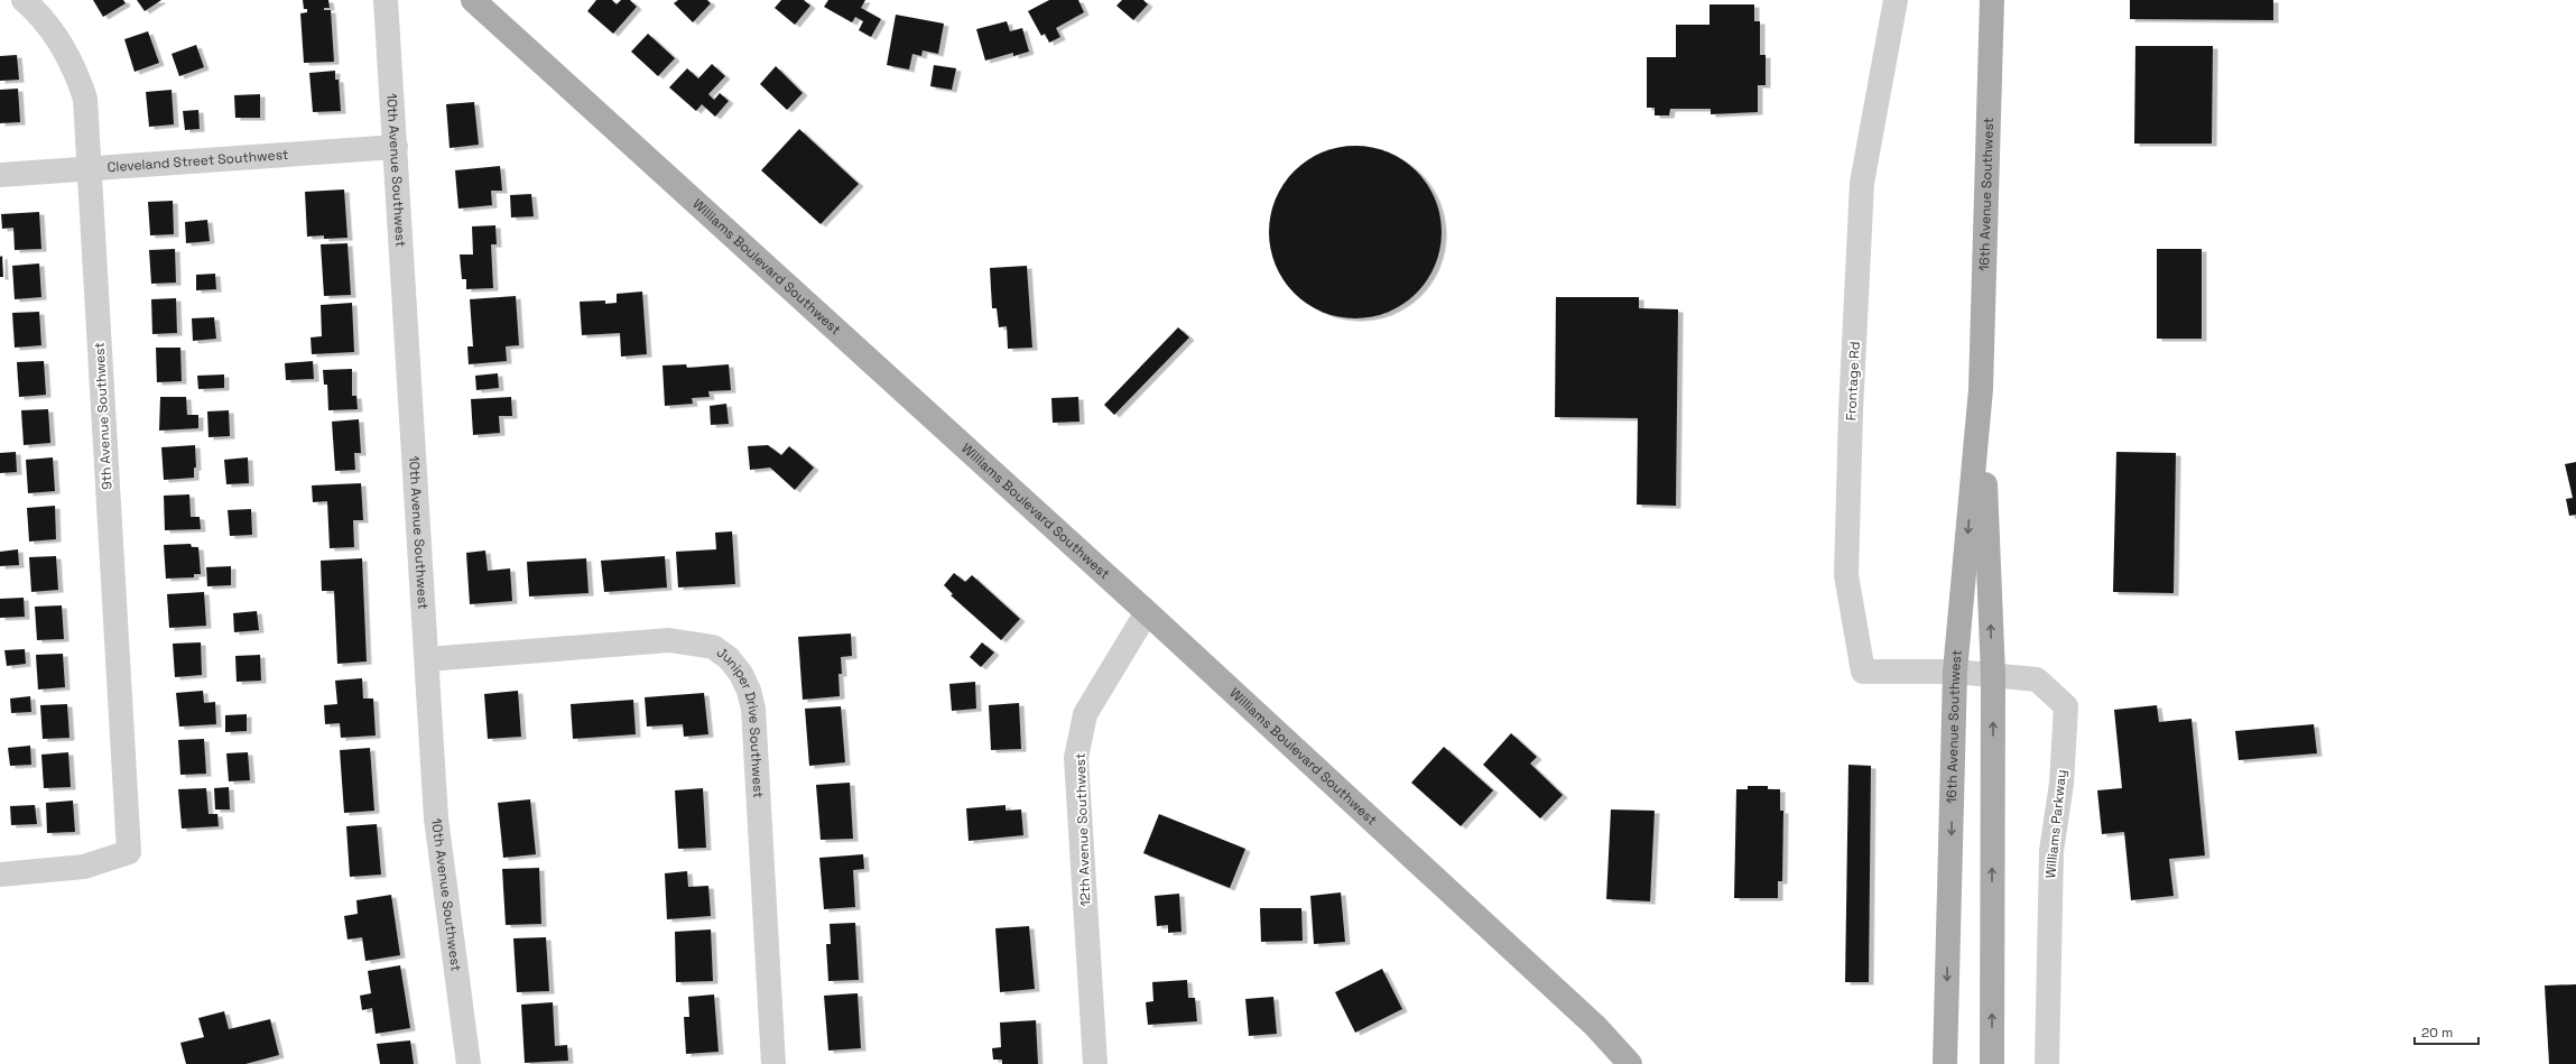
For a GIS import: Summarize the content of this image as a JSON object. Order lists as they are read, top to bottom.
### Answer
{
  "streets": {
    "main road": ["16th Avenue Southwest", "Williams Boulevard Southwest"],
    "street": [
      "Cleveland Street Southwest",
      "10th Avenue Southwest",
      "Frontage Rd",
      "9th Avenue Southwest",
      "Juniper Drive Southwest",
      "Williams Parkway",
      "12th Avenue Southwest"
    ]
  },
  "crossings": [
    ["Cleveland Street Southwest", "10th Avenue Southwest"],
    ["Cleveland Street Southwest", "9th Avenue Southwest"],
    ["10th Avenue Southwest", "Juniper Drive Southwest"],
    ["16th Avenue Southwest", "Frontage Rd"],
    ["16th Avenue Southwest", "Williams Parkway"],
    ["Williams Boulevard Southwest", "12th Avenue Southwest"],
    ["Frontage Rd", "Williams Parkway"]
  ],
  "scale_bar": "20 m"
}
